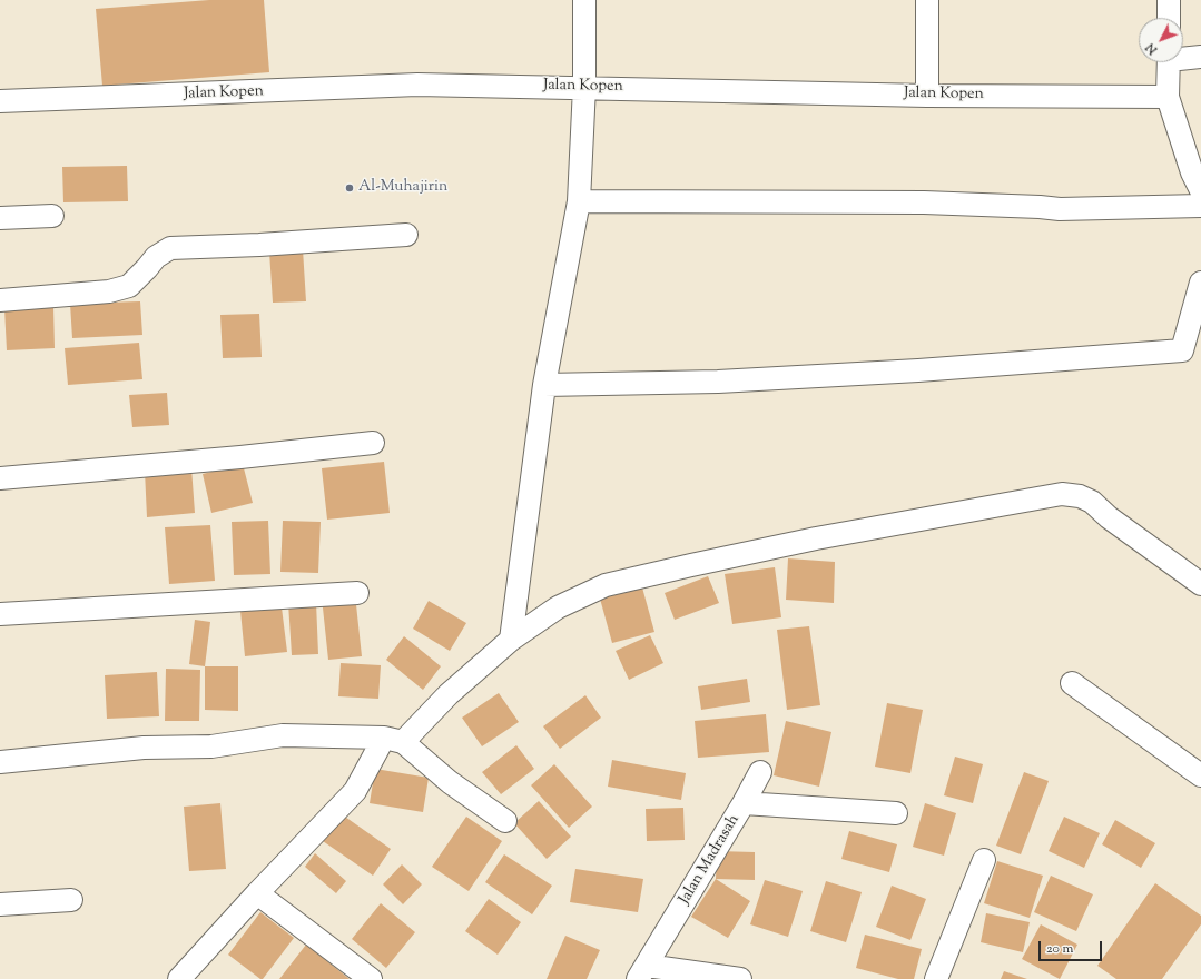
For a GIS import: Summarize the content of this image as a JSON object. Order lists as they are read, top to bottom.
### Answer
{
  "streets": {
    "street": ["Jalan Kopen", "Jalan Madrasah"]
  },
  "places": ["Al-Muhajirin"],
  "scale_bar": "20 m",
  "north": "bottom left"
}
